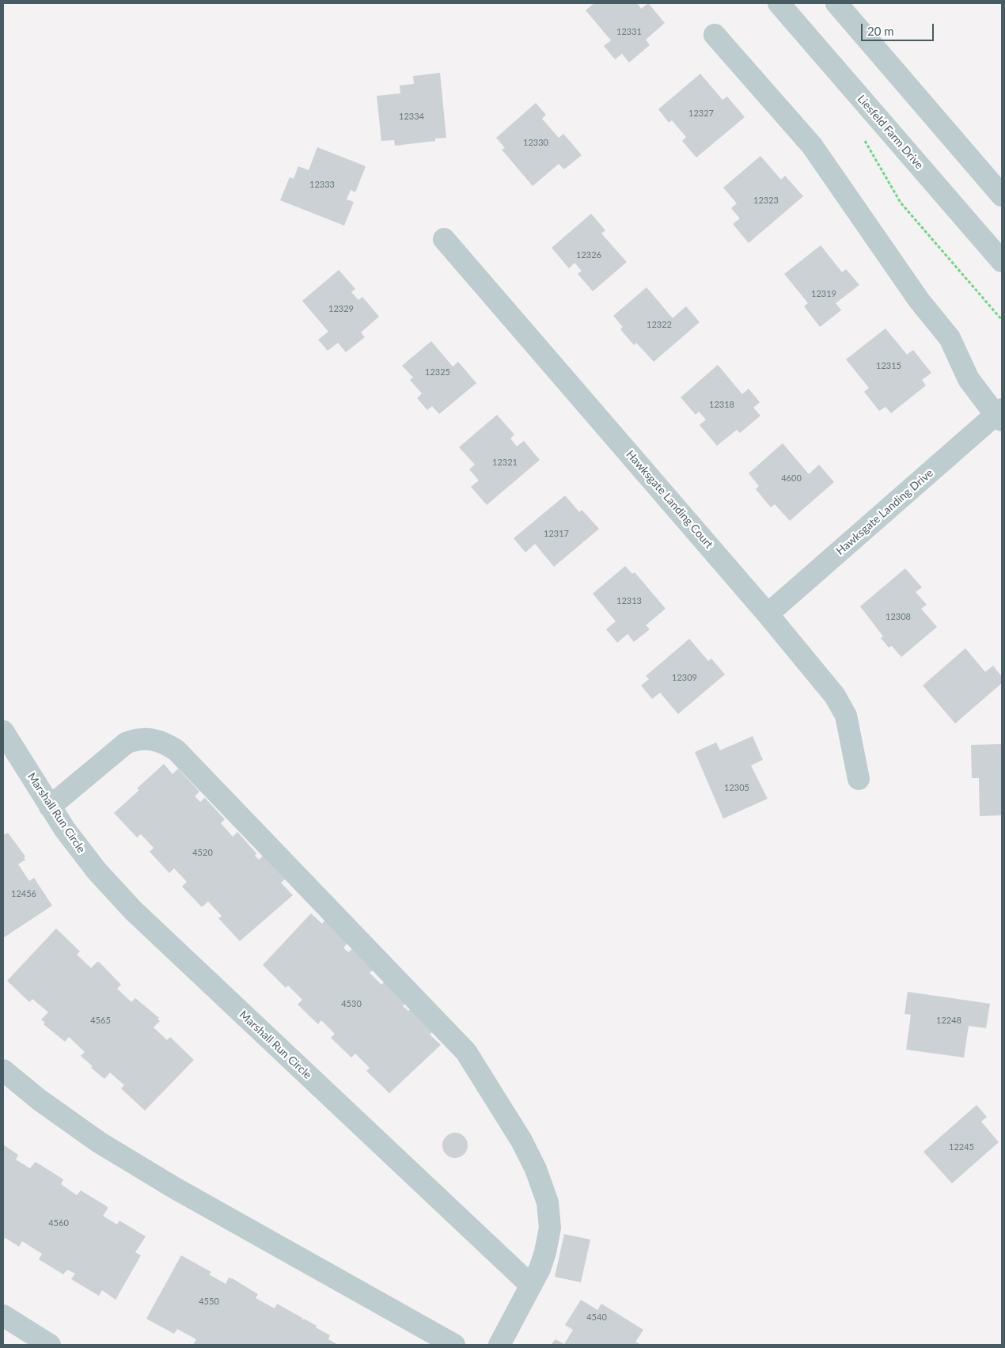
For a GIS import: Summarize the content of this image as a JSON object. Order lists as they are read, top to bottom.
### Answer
{
  "streets": {
    "street": [
      "Liesfeld Farm Drive",
      "Hawksgate Landing Court",
      "Hawksgate Landing Drive",
      "Marshall Run Circle"
    ]
  },
  "crossings": [
    ["Hawksgate Landing Court", "Hawksgate Landing Drive"]
  ],
  "house_numbers": [
    "12331",
    "12327",
    "12334",
    "12330",
    "12333",
    "12323",
    "12326",
    "12319",
    "12329",
    "12322",
    "12315",
    "12325",
    "12318",
    "12321",
    "4600",
    "12317",
    "12313",
    "12308",
    "12309",
    "12305",
    "4520",
    "12456",
    "4530",
    "4565",
    "12248",
    "12245",
    "4560",
    "4550",
    "4540"
  ],
  "scale_bar": "20 m"
}
